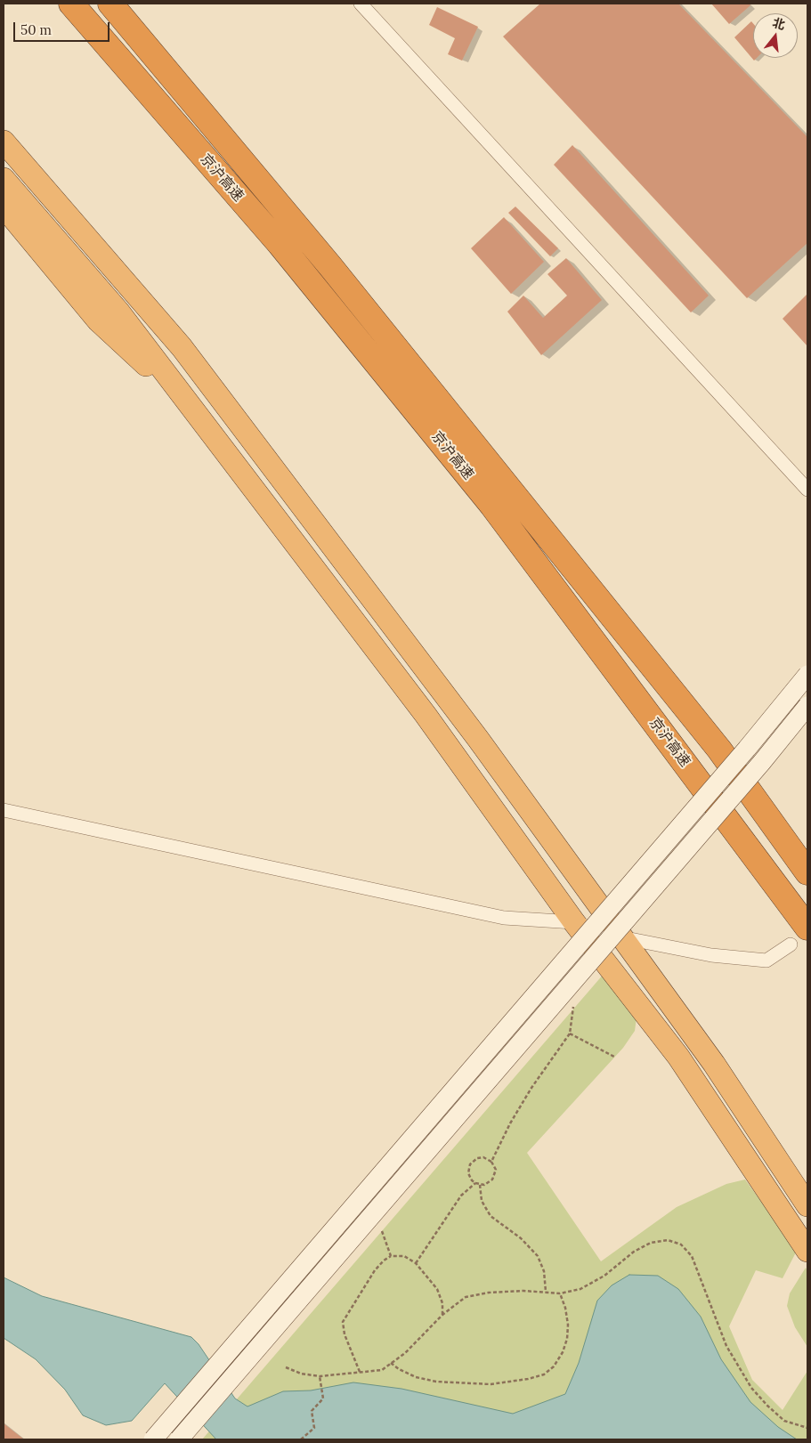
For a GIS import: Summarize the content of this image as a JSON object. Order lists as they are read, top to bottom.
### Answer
{
  "streets": {
    "highway": ["京沪高速"]
  },
  "scale_bar": "50 m",
  "north": "top"
}
